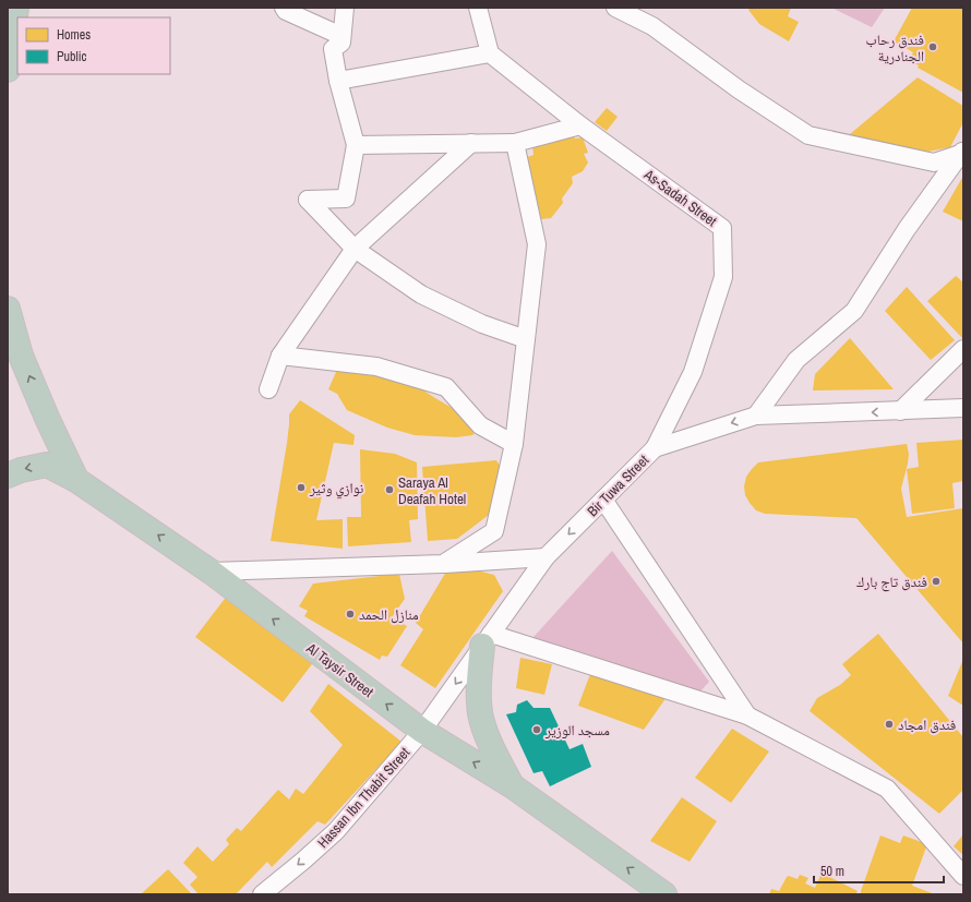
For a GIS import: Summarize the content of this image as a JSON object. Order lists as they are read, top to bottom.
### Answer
{
  "streets": {
    "highway": ["Al Taysir Street"],
    "street": ["As-Sadah Street", "Bir Tuwa Street", "Hassan Ibn Thabit Street"]
  },
  "crossings": [
    ["As-Sadah Street", "Bir Tuwa Street"],
    ["Bir Tuwa Street", "Al Taysir Street"],
    ["Bir Tuwa Street", "Hassan Ibn Thabit Street"],
    ["Al Taysir Street", "Hassan Ibn Thabit Street"]
  ],
  "one_way": ["Bir Tuwa Street", "Al Taysir Street", "Hassan Ibn Thabit Street"],
  "places": [
    "فندق رحاب الجنادرية",
    "نوازي وثير",
    "Saraya Al Deafah Hotel",
    "فندق تاج بارك",
    "منازل الحمد",
    "فندق امجاد",
    "مسجد الوزير"
  ],
  "legend": ["Homes", "Public"],
  "scale_bar": "50 m"
}
